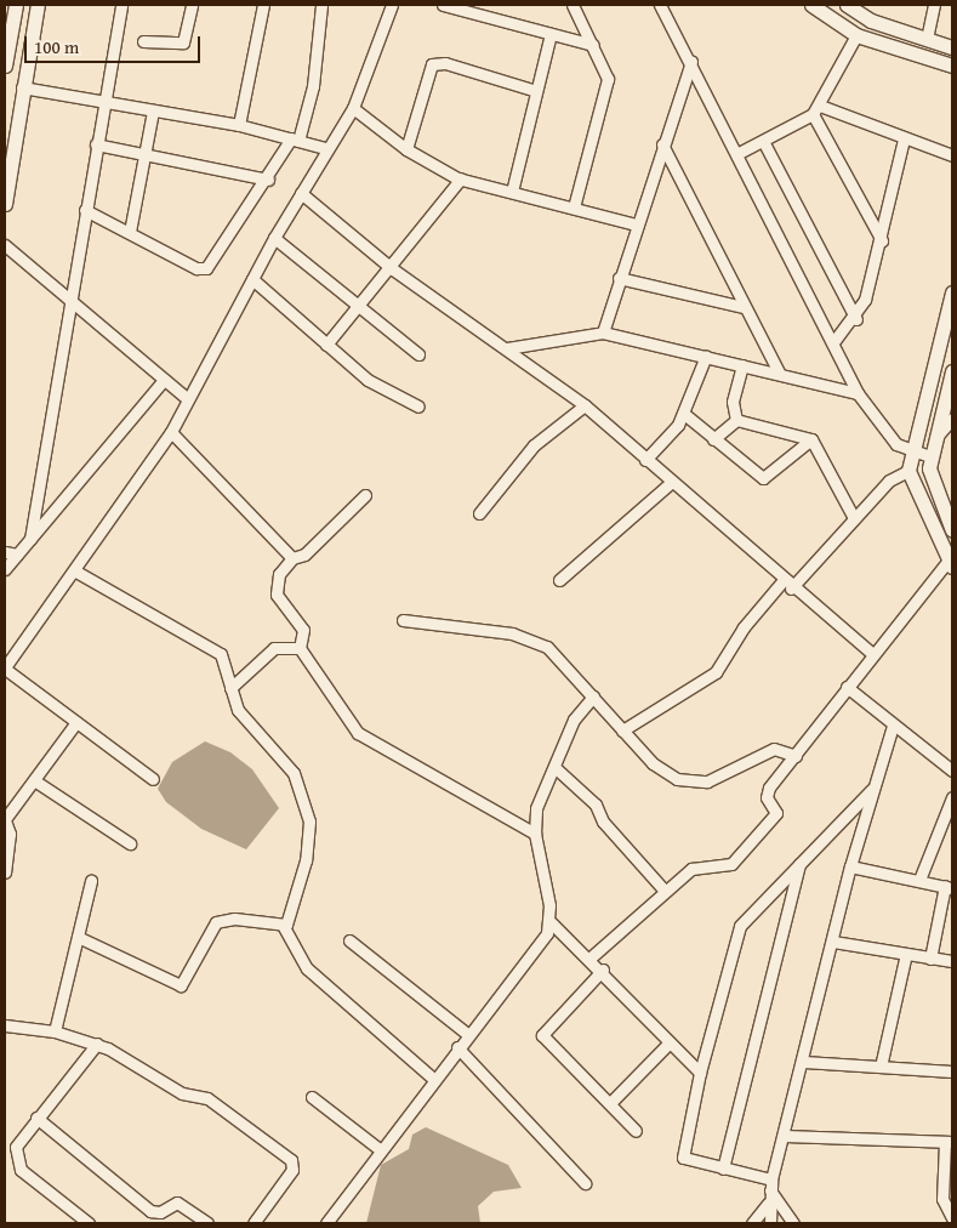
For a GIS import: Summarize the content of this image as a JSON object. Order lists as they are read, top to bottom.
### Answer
{
  "scale_bar": "100 m"
}
